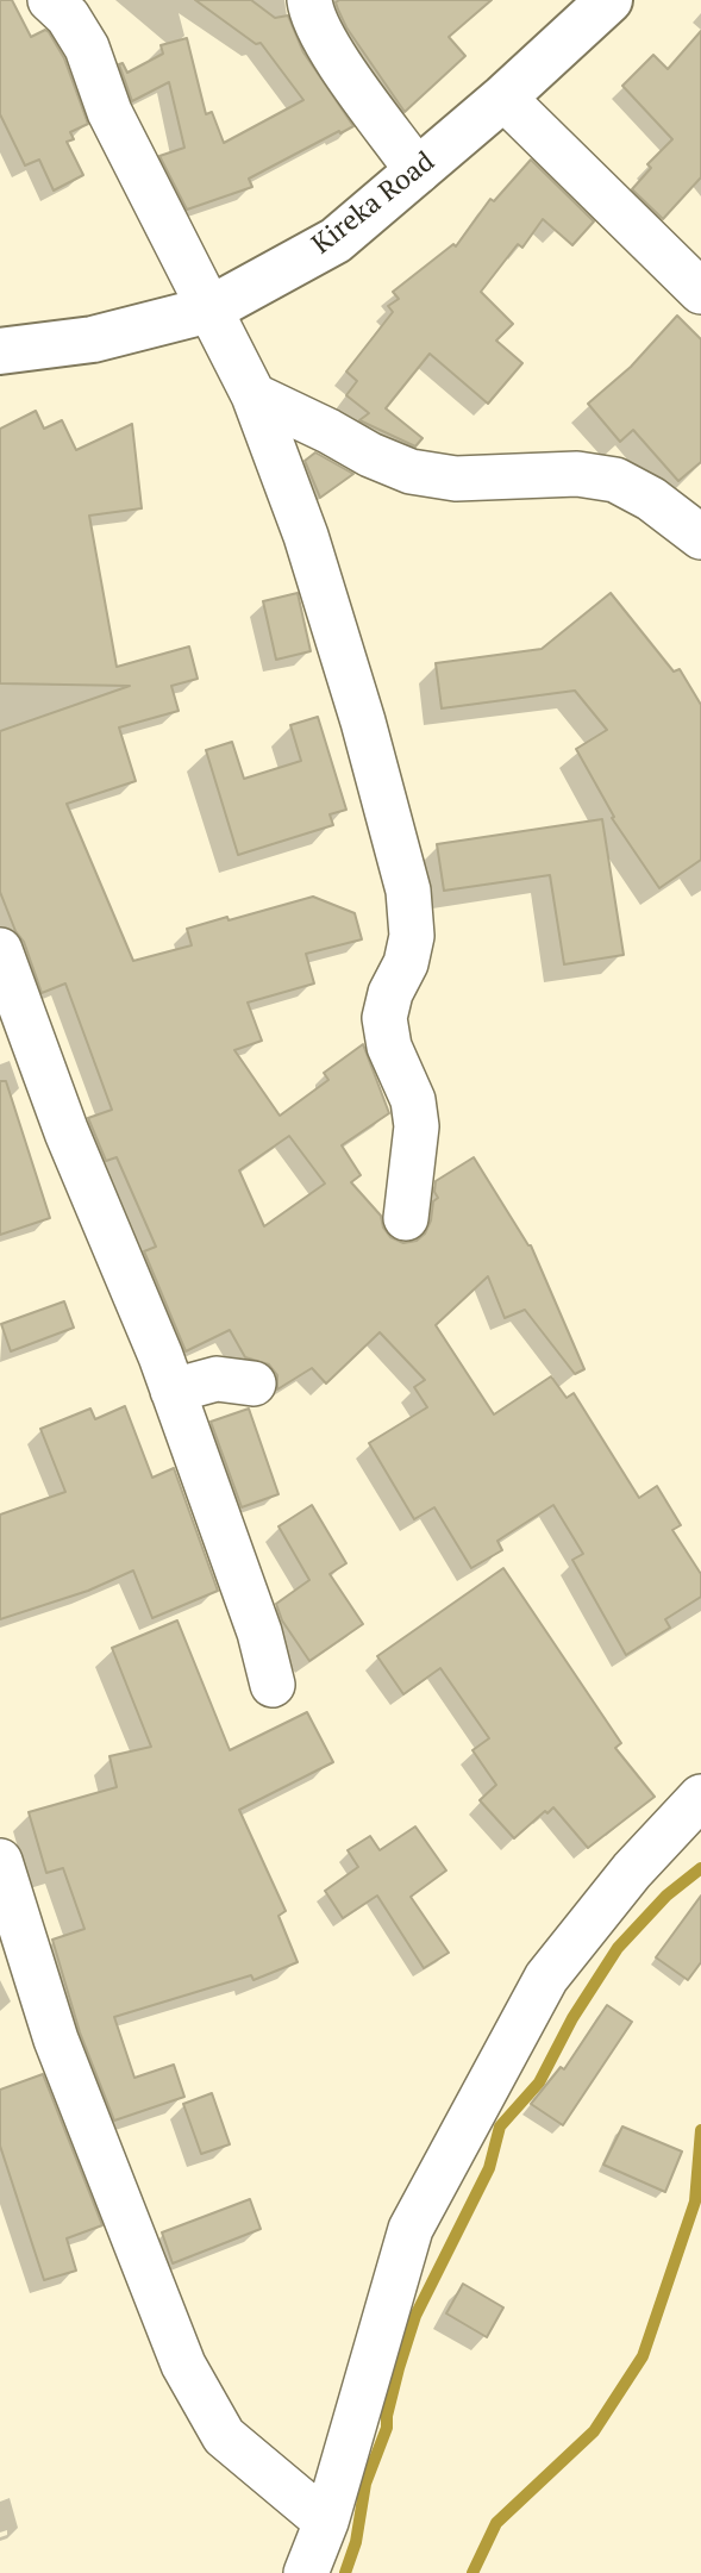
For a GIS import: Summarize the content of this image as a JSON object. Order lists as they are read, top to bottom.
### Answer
{
  "streets": {
    "main road": ["Kireka Road"]
  }
}
